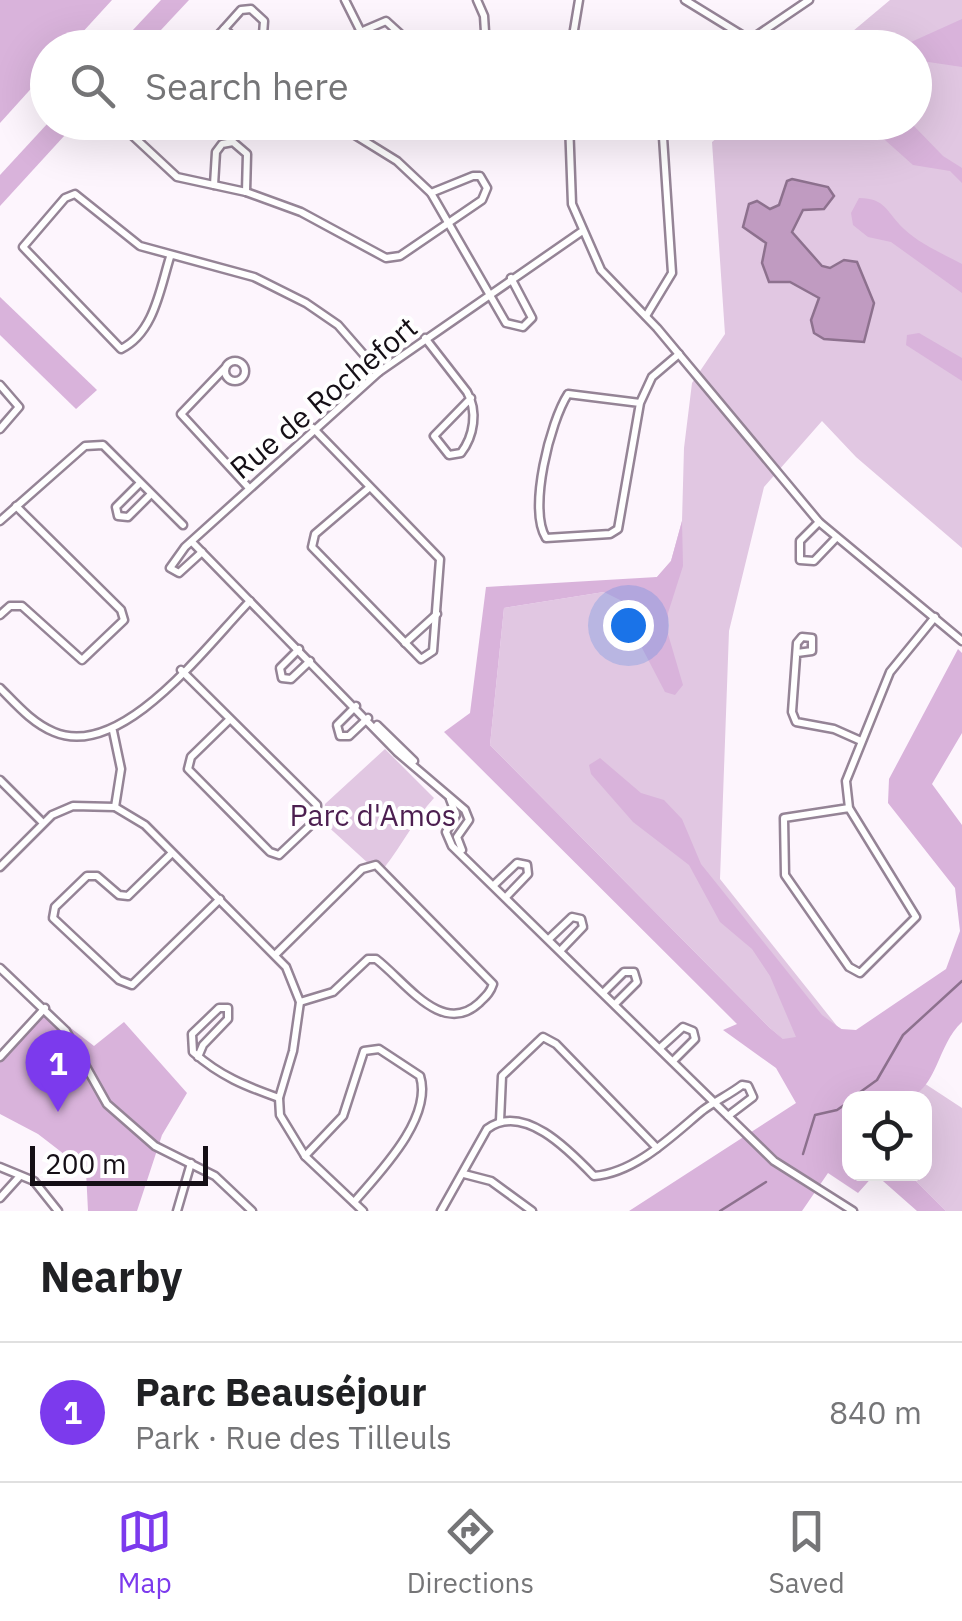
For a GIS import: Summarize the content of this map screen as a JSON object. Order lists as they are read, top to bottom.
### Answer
{
  "streets": {
    "street": ["Rue de Rochefort"]
  },
  "parks": ["Parc d'Amos"],
  "scale_bar": "200 m",
  "page": {
    "search": "Search here",
    "pins": "1",
    "scale": "200 m",
    "heading": "Nearby",
    "list": [
      {
        "mark": "1",
        "name": "Parc Beauséjour",
        "note": "Park · Rue des Tilleuls",
        "value": "840 m"
      }
    ],
    "nav": ["Map", "Directions", "Saved"]
  }
}
